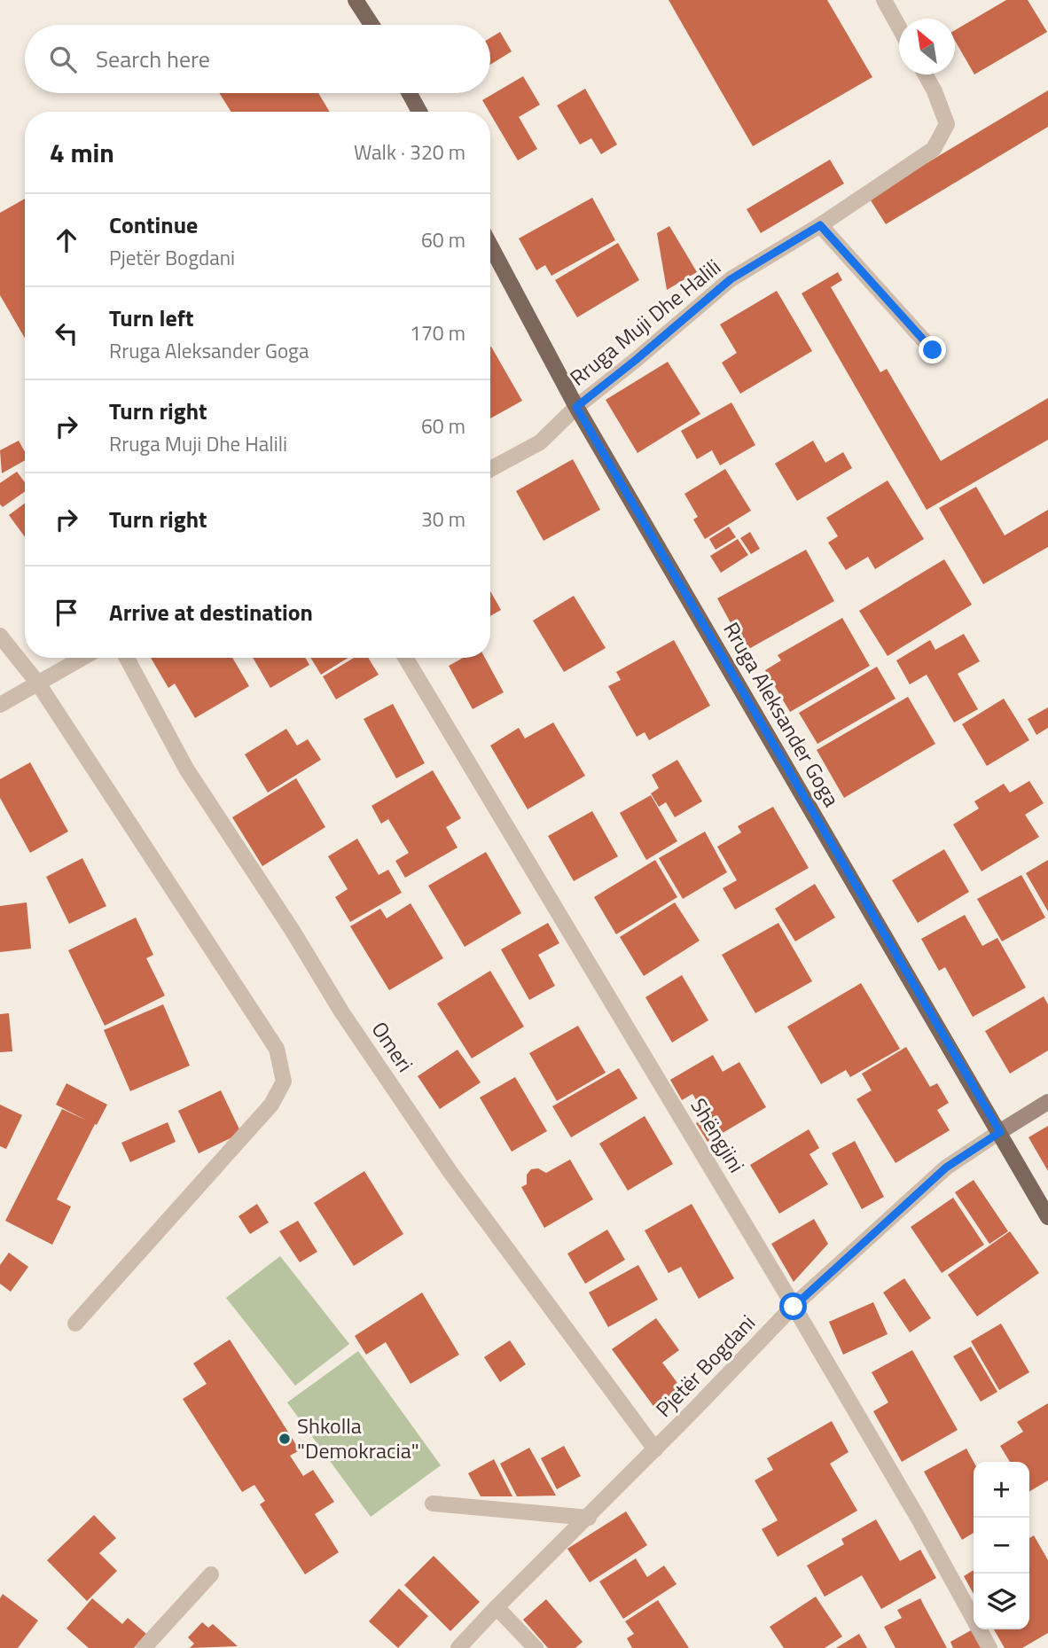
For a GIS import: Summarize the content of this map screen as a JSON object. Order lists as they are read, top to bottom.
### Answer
{
  "streets": {
    "main road": ["Rruga Aleksander Goga"],
    "street": [
      "Rruga Muji Dhe Halili",
      "Omeri",
      "Shëngjini",
      "Pjetër Bogdani"
    ]
  },
  "crossings": [
    ["Rruga Muji Dhe Halili", "Rruga Aleksander Goga"],
    ["Rruga Aleksander Goga", "Pjetër Bogdani"],
    ["Omeri", "Pjetër Bogdani"],
    ["Shëngjini", "Pjetër Bogdani"]
  ],
  "places": ["Shkolla \"Demokracia\""],
  "north": "top left",
  "page": {
    "search": "Search here",
    "heading": ["4 min", "Walk · 320 m"],
    "list": [
      ["Continue", "Pjetër Bogdani", "60 m"],
      ["Turn left", "Rruga Aleksander Goga", "170 m"],
      ["Turn right", "Rruga Muji Dhe Halili", "60 m"],
      ["Turn right", "30 m"],
      "Arrive at destination"
    ],
    "map_buttons": ["+", "−"]
  }
}
